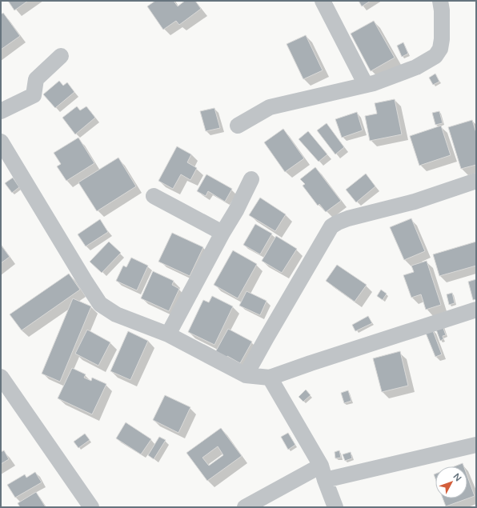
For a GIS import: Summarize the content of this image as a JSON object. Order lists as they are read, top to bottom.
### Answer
{
  "north": "top right"
}
